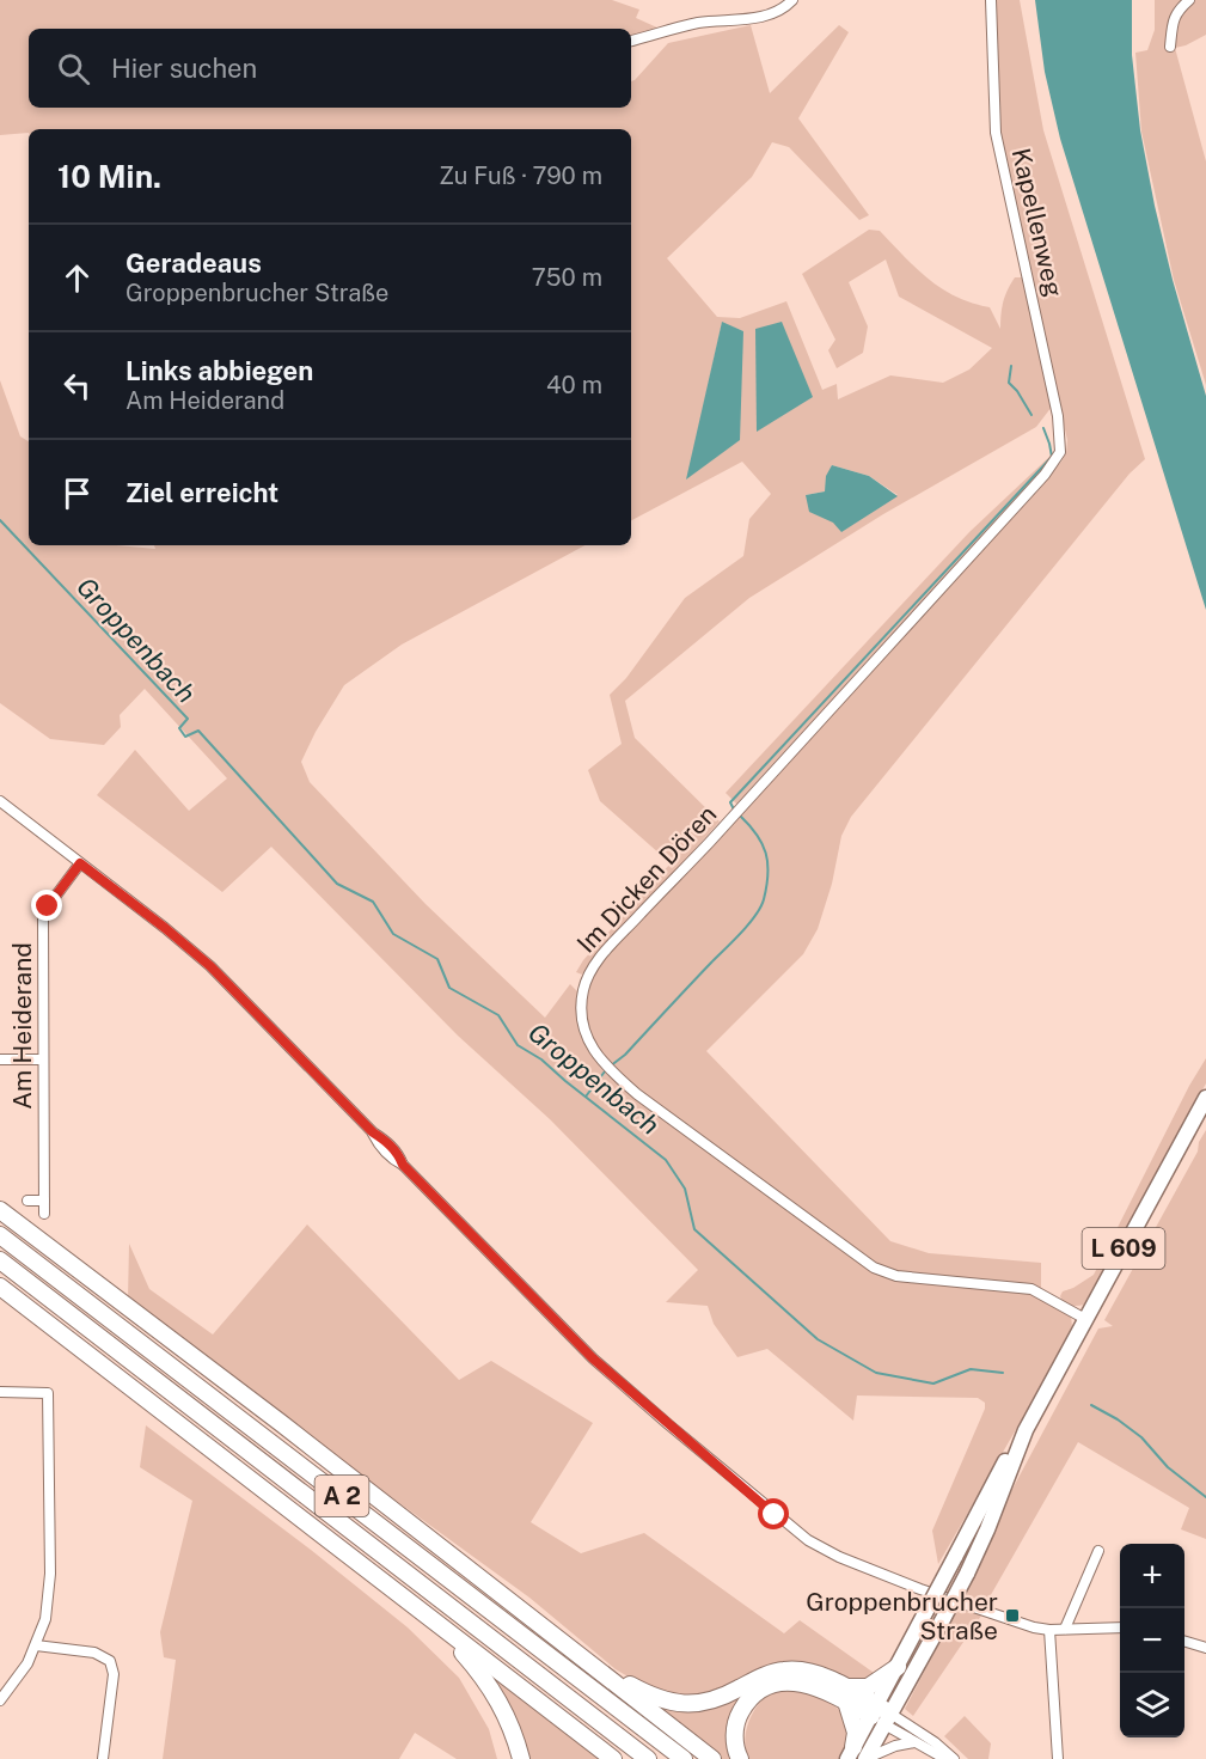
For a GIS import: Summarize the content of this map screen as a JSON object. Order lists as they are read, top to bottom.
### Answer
{
  "streets": {
    "highway": ["A 2"],
    "main road": ["L 609"],
    "street": ["Kapellenweg", "Im Dicken Dören", "Am Heiderand"]
  },
  "crossings": [
    ["Kapellenweg", "Im Dicken Dören"],
    ["Im Dicken Dören", "L 609"]
  ],
  "water": ["Groppenbach"],
  "places": {
    "transit": ["Groppenbrucher Straße"]
  },
  "page": {
    "search": "Hier suchen",
    "heading": ["10 Min.", "Zu Fuß · 790 m"],
    "list": [
      ["Geradeaus", "Groppenbrucher Straße", "750 m"],
      ["Links abbiegen", "Am Heiderand", "40 m"],
      "Ziel erreicht"
    ],
    "map_buttons": ["+", "−"]
  }
}
